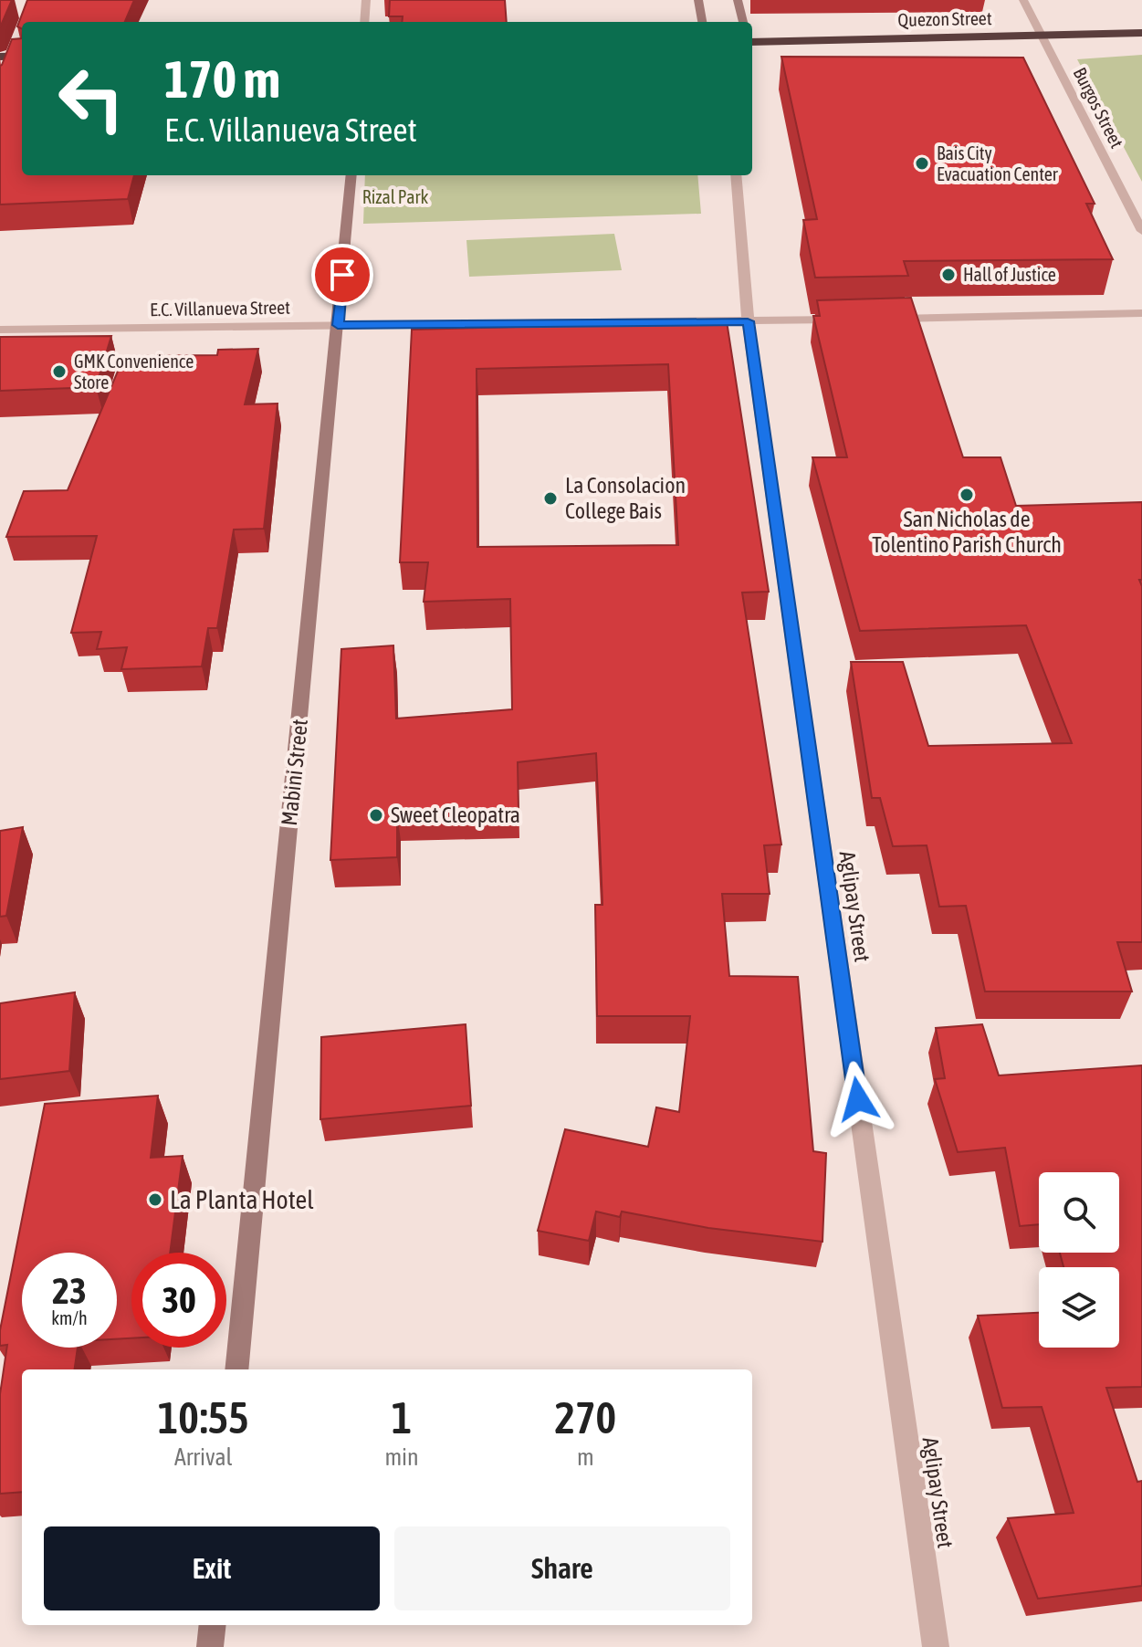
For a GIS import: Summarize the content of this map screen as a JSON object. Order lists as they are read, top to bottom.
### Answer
{
  "streets": {
    "highway": ["Quezon Street"],
    "street": [
      "Burgos Street",
      "E.C. Villanueva Street",
      "Mabini Street",
      "Aglipay Street"
    ]
  },
  "crossings": [
    ["Quezon Street", "Burgos Street"],
    ["E.C. Villanueva Street", "Mabini Street"],
    ["E.C. Villanueva Street", "Aglipay Street"]
  ],
  "parks": ["Rizal Park"],
  "places": [
    "Bais City Evacuation Center",
    "Hall of Justice",
    "GMK Convenience Store",
    "San Nicholas de Tolentino Parish Church",
    "La Consolacion College Bais",
    "Sweet Cleopatra",
    "La Planta Hotel"
  ],
  "page": {
    "turn": ["170 m", "E.C. Villanueva Street"],
    "speed": "23 km/h",
    "limit": "30",
    "eta": [
      "10:55",
      "Arrival",
      "1",
      "min",
      "270",
      "m"
    ],
    "buttons": ["Exit", "Share"]
  }
}
